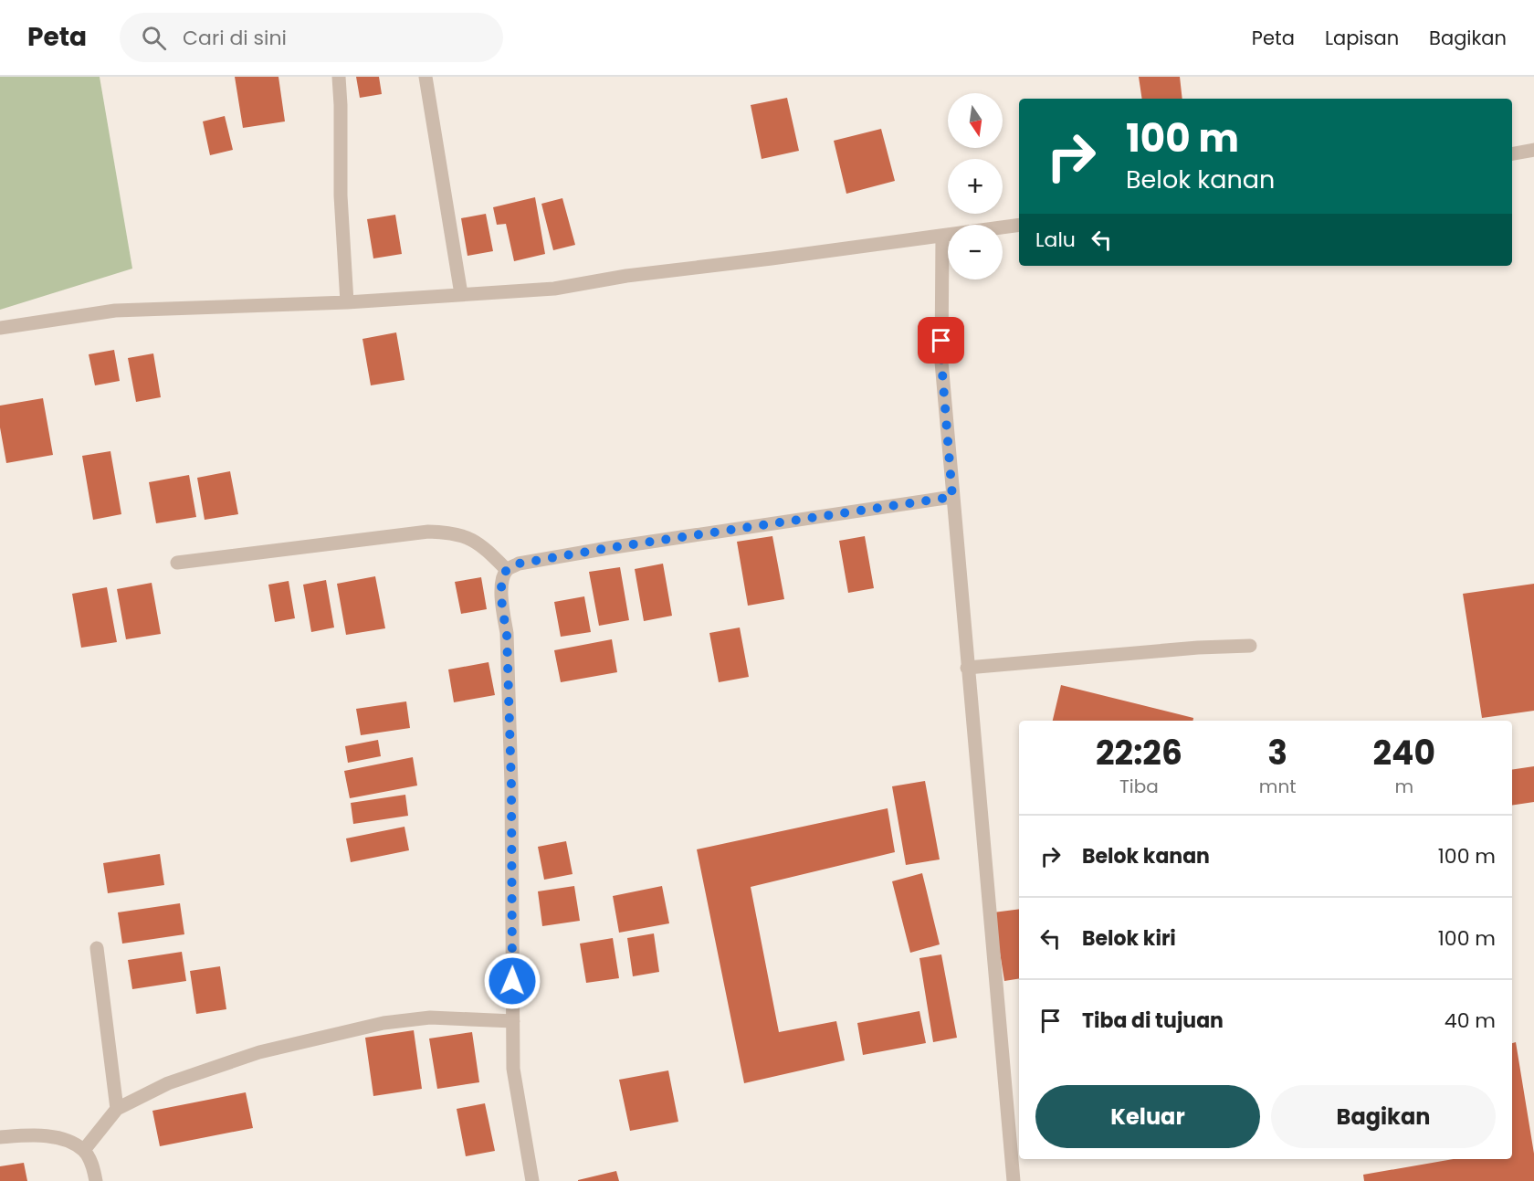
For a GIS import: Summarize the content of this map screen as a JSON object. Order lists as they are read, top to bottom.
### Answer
{
  "north": "bottom",
  "page": {
    "header": "Peta",
    "search": "Cari di sini",
    "nav": ["Peta", "Lapisan", "Bagikan"],
    "map_buttons": ["+", "−"],
    "turn": ["100 m", "Belok kanan"],
    "then": "Lalu",
    "eta": [
      "22:26",
      "Tiba",
      "3",
      "mnt",
      "240",
      "m"
    ],
    "list": [
      {
        "name": "Belok kanan",
        "value": "100 m"
      },
      {
        "name": "Belok kiri",
        "value": "100 m"
      },
      {
        "name": "Tiba di tujuan",
        "value": "40 m"
      }
    ],
    "buttons": ["Keluar", "Bagikan"]
  }
}
